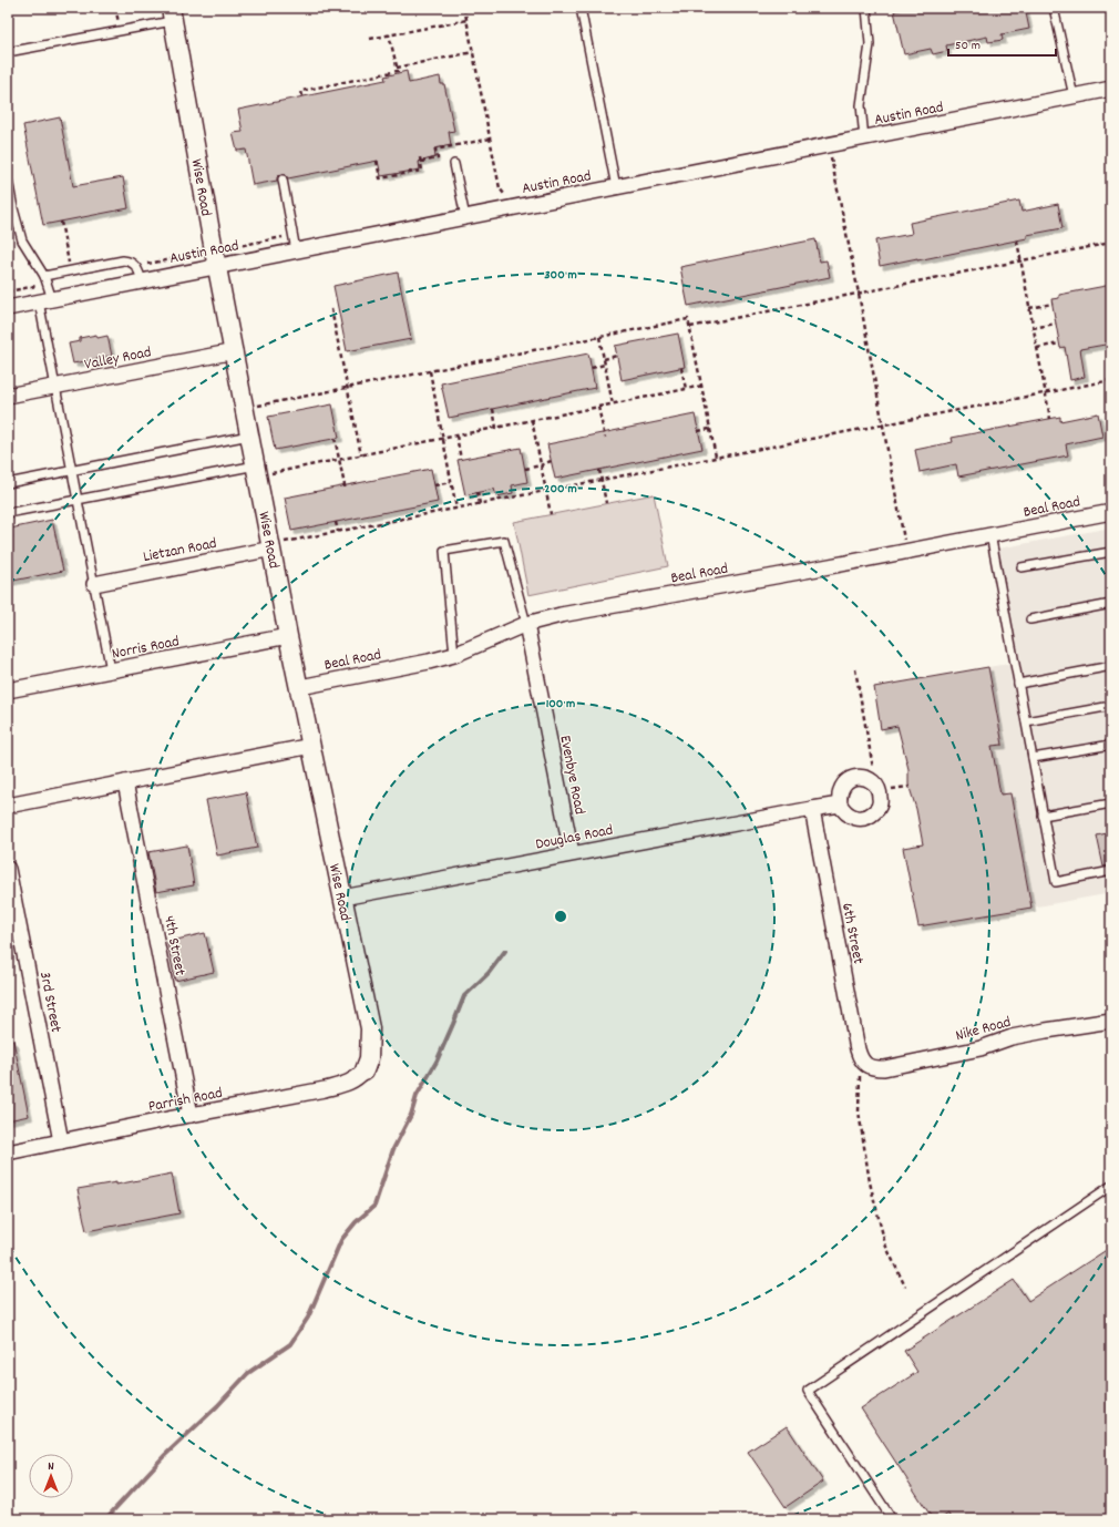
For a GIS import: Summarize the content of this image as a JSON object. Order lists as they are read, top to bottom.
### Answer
{
  "streets": {
    "street": [
      "Austin Road",
      "Wise Road",
      "Valley Road",
      "Beal Road",
      "Lietzan Road",
      "Norris Road",
      "Evenbye Road",
      "Douglas Road",
      "6th Street",
      "4th Street",
      "3rd Street",
      "Nike Road",
      "Parrish Road"
    ]
  },
  "crossings": [
    ["Austin Road", "Wise Road"],
    ["Wise Road", "Valley Road"],
    ["Wise Road", "Beal Road"],
    ["Wise Road", "Lietzan Road"],
    ["Wise Road", "Norris Road"],
    ["Wise Road", "Douglas Road"],
    ["Wise Road", "Parrish Road"],
    ["Beal Road", "Evenbye Road"],
    ["Evenbye Road", "Douglas Road"],
    ["Douglas Road", "6th Street"],
    ["6th Street", "Nike Road"],
    ["4th Street", "Parrish Road"],
    ["3rd Street", "Parrish Road"]
  ],
  "scale_bar": "50 m",
  "north": "top",
  "rings": ["300 m", "200 m", "100 m"]
}
